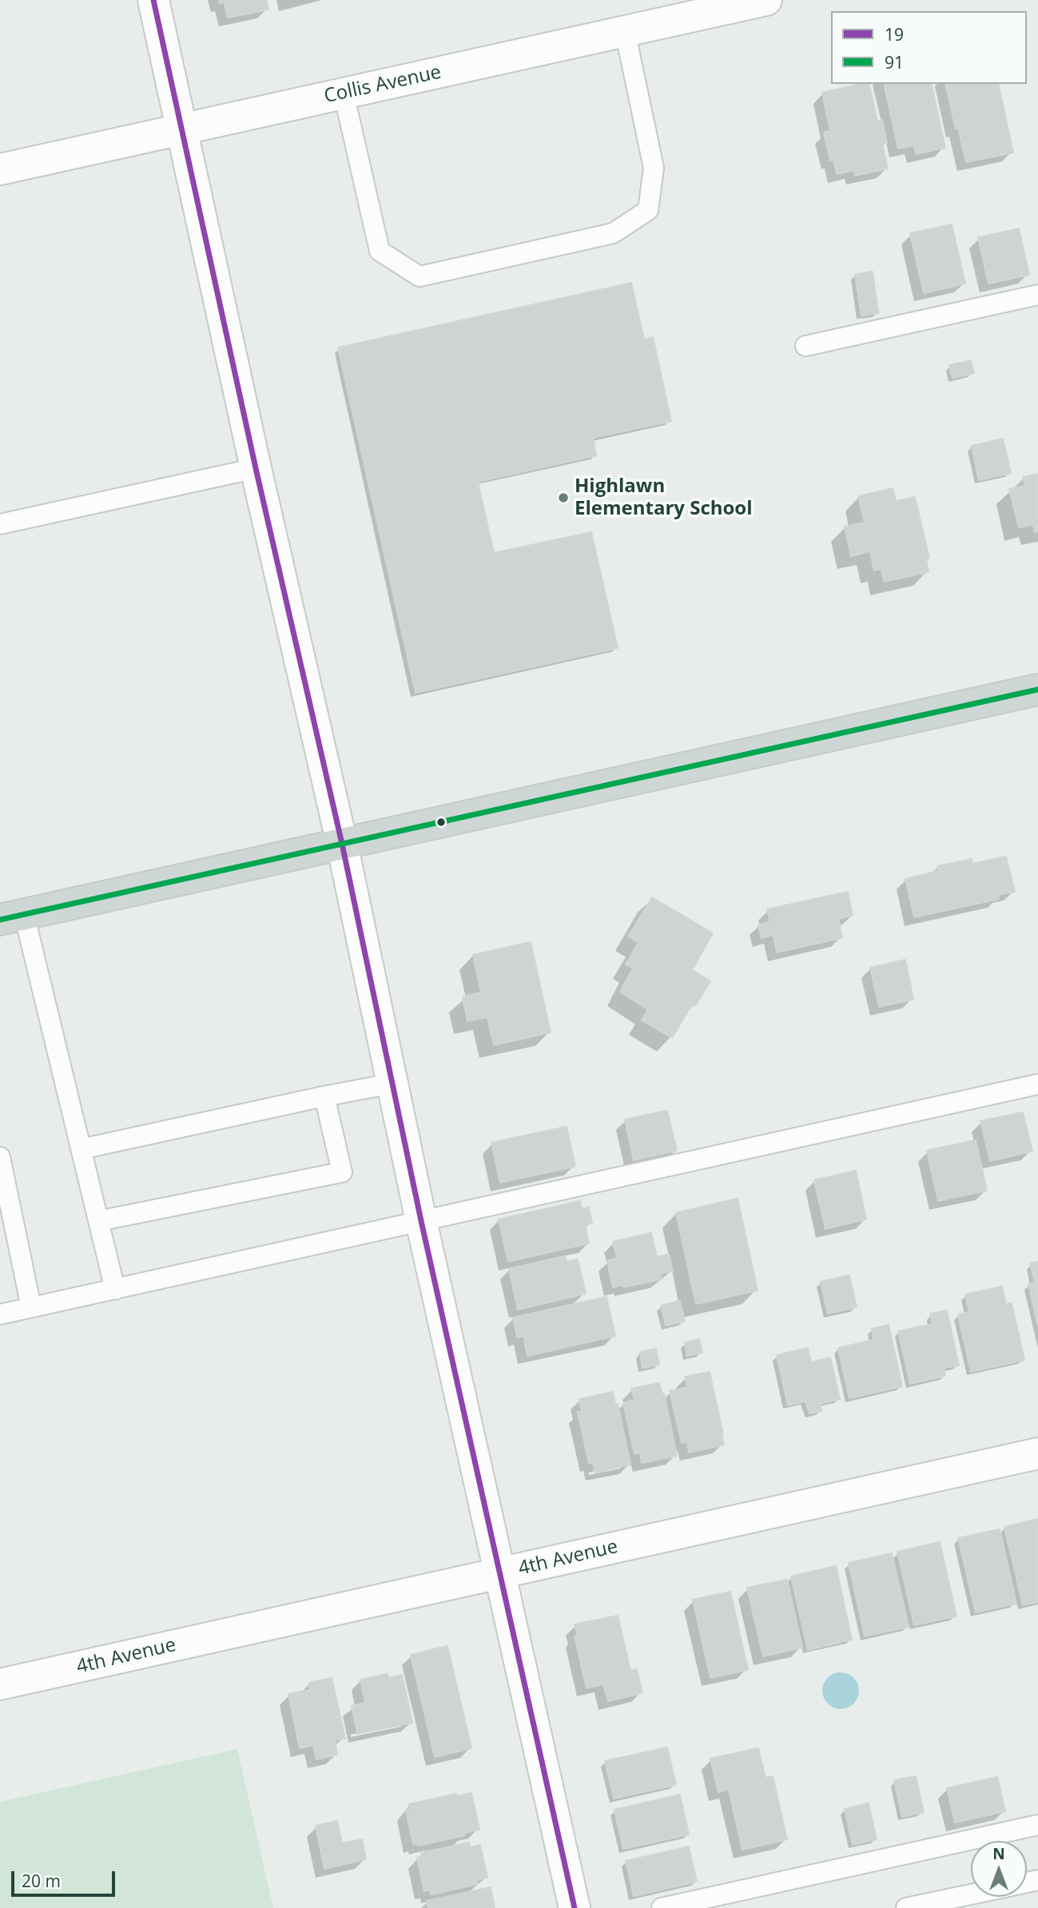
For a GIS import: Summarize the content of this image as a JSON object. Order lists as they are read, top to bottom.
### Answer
{
  "streets": {
    "street": ["Collis Avenue", "4th Avenue"]
  },
  "places": ["Highlawn Elementary School"],
  "lines": ["transit line 19", "transit line 91"],
  "legend": ["19", "91"],
  "scale_bar": "20 m",
  "north": "top"
}
